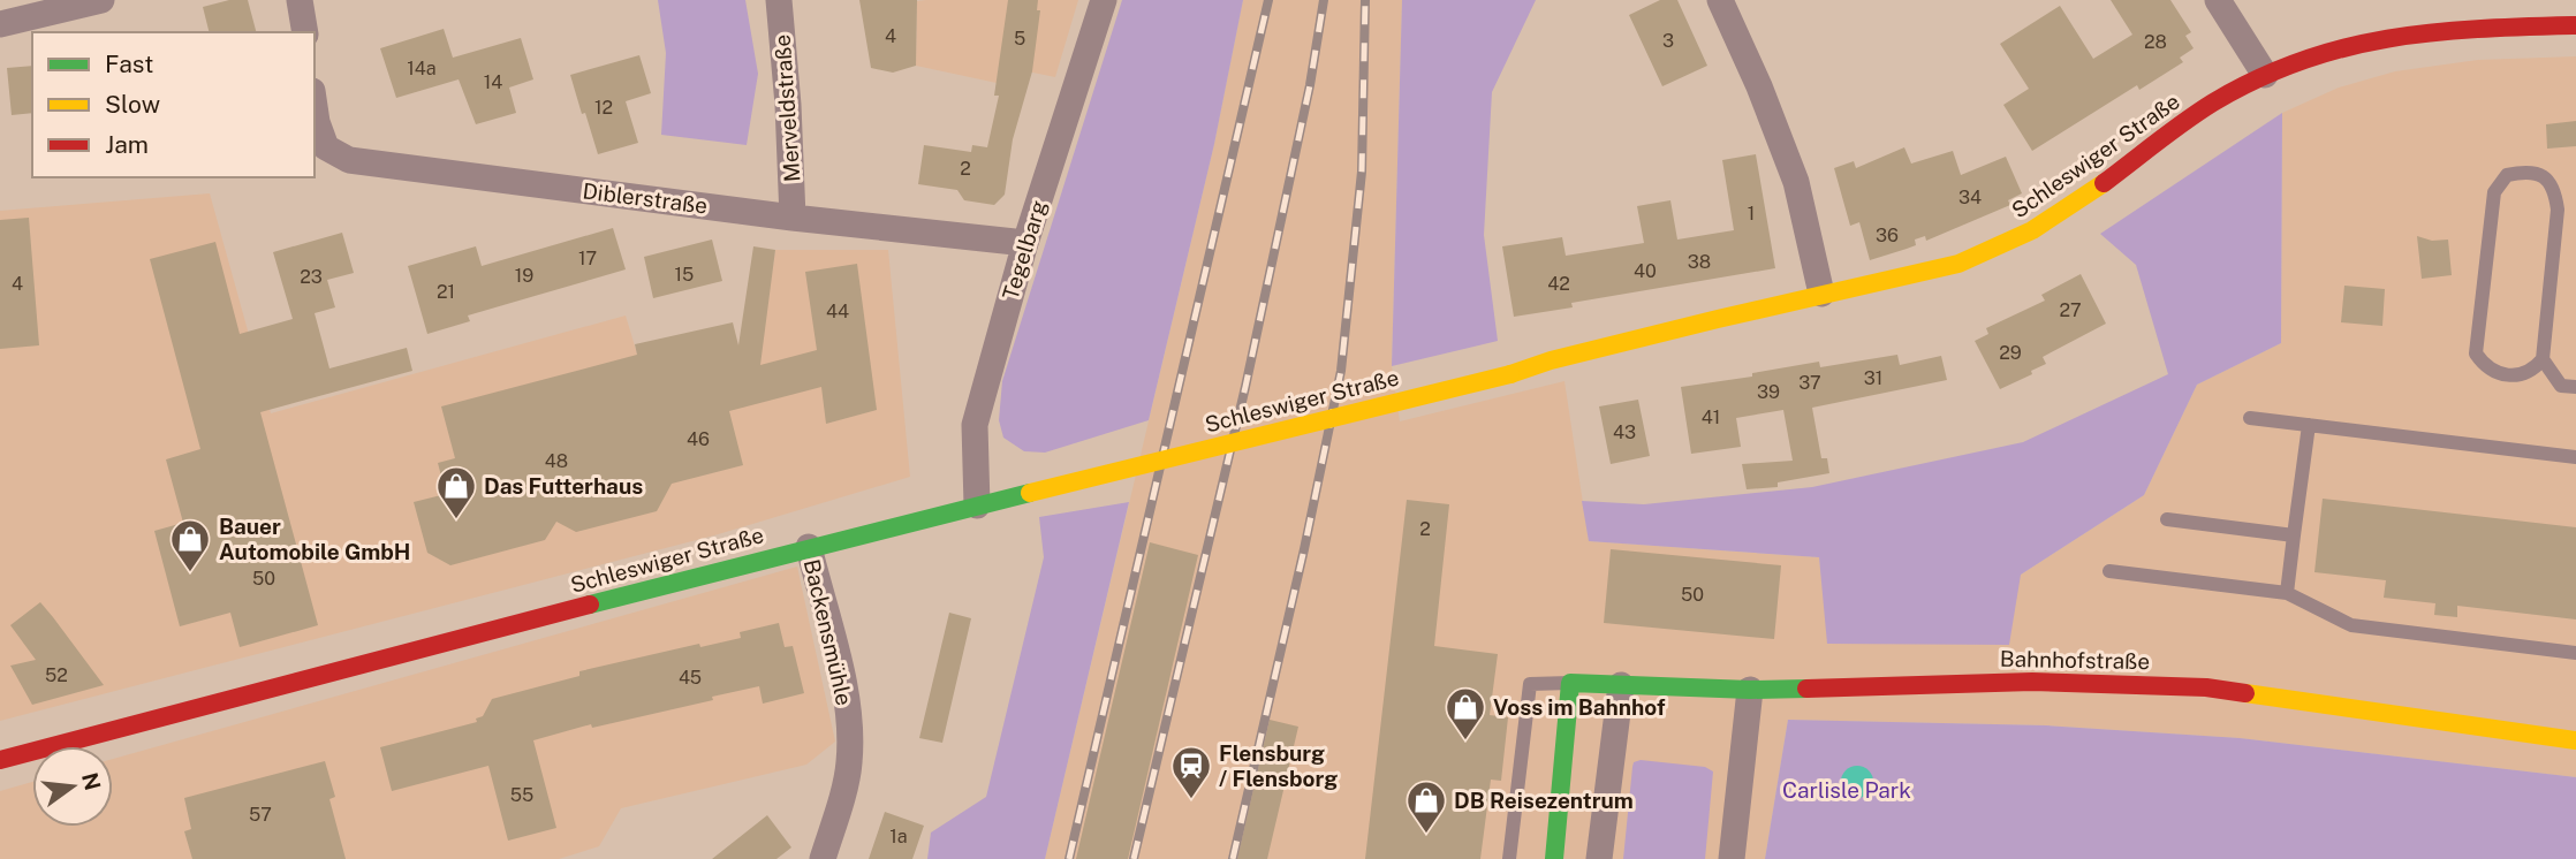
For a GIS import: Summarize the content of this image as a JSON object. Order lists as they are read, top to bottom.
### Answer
{
  "streets": {
    "main road": ["Schleswiger Straße", "Bahnhofstraße"],
    "street": [
      "Merveldstraße",
      "Diblerstraße",
      "Tegelbarg",
      "Backensmühle"
    ]
  },
  "crossings": [
    ["Merveldstraße", "Diblerstraße"],
    ["Schleswiger Straße", "Tegelbarg"],
    ["Schleswiger Straße", "Backensmühle"],
    ["Diblerstraße", "Tegelbarg"]
  ],
  "parks": ["Carlisle Park"],
  "places": {
    "shop": [
      "Das Futterhaus",
      "Bauer Automobile GmbH",
      "Voss im Bahnhof",
      "DB Reisezentrum"
    ],
    "station": ["Flensburg / Flensborg"]
  },
  "house_numbers": [
    "4",
    "5",
    "3",
    "28",
    "14a",
    "14",
    "12",
    "2",
    "34",
    "1",
    "36",
    "17",
    "38",
    "40",
    "15",
    "19",
    "23",
    "4",
    "42",
    "21",
    "27",
    "44",
    "29",
    "31",
    "37",
    "39",
    "41",
    "43",
    "46",
    "48",
    "2",
    "50",
    "50",
    "52",
    "45",
    "55",
    "57",
    "1a"
  ],
  "legend": ["Fast", "Slow", "Jam"],
  "north": "right"
}
